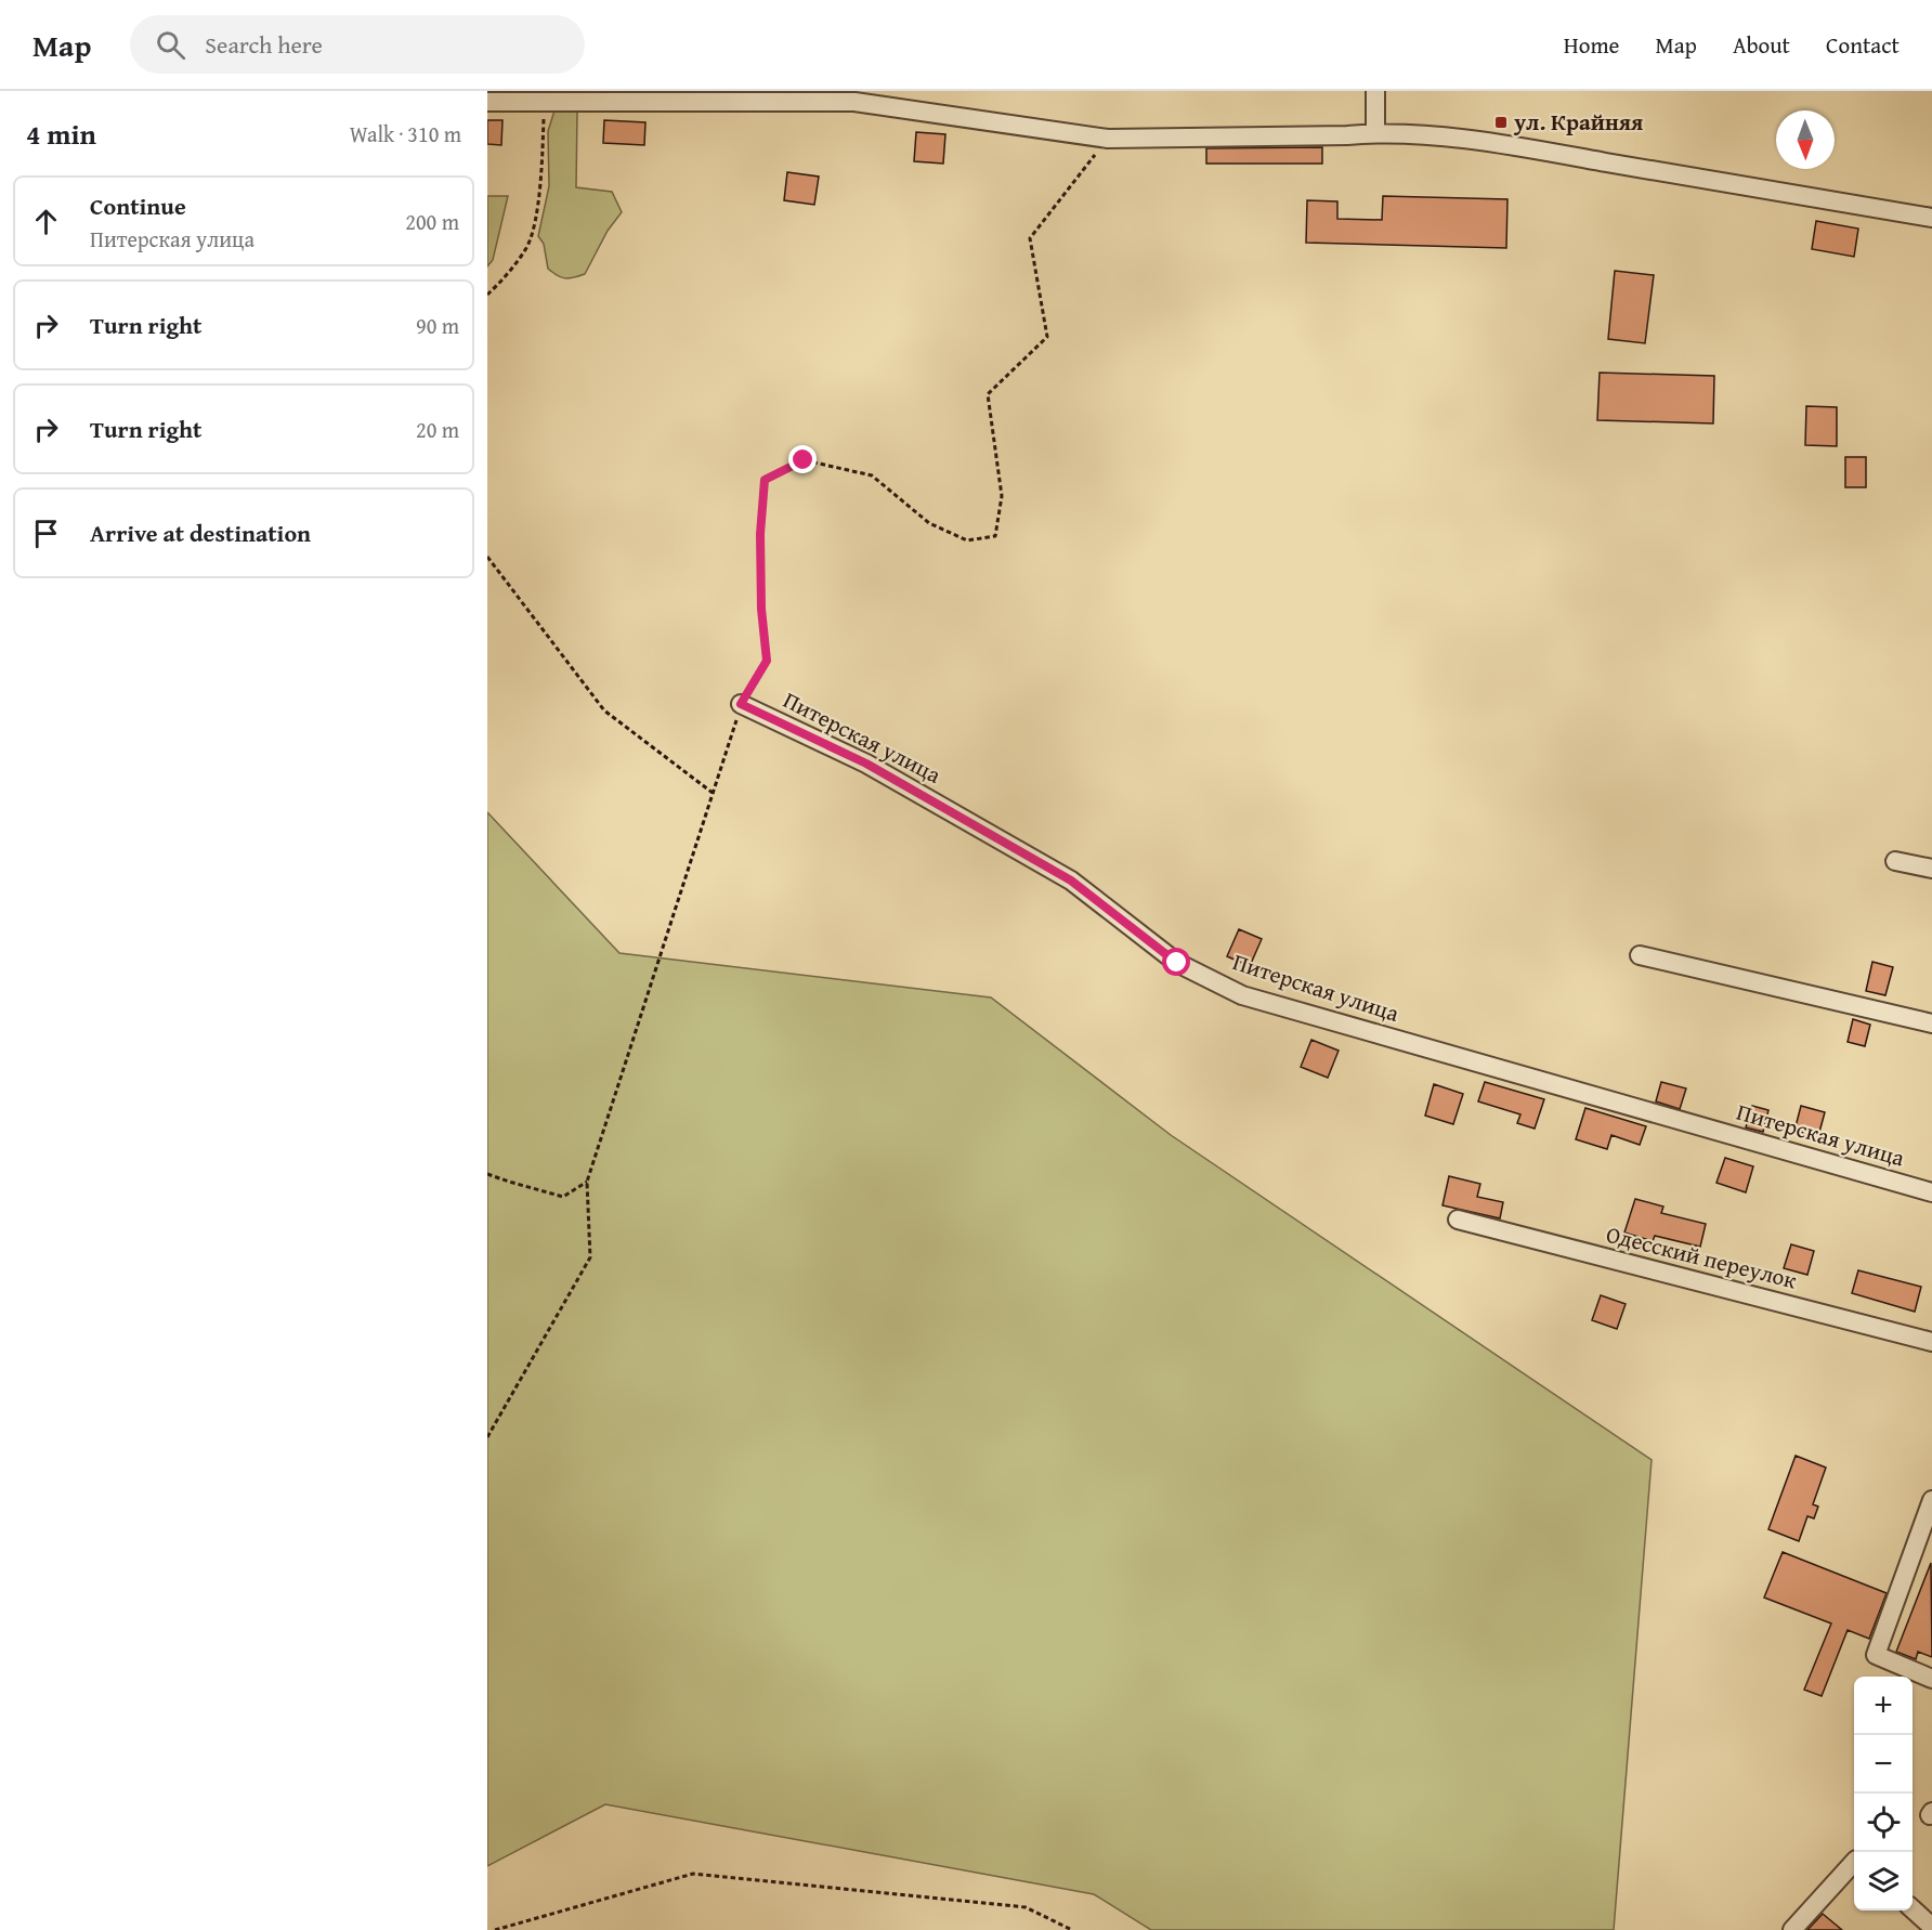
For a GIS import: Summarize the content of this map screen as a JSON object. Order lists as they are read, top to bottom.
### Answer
{
  "streets": {
    "street": ["Питерская улица", "Одесский переулок"]
  },
  "places": {
    "transit": ["ул. Крайняя"]
  },
  "north": "bottom",
  "page": {
    "header": "Map",
    "search": "Search here",
    "nav": [
      "Home",
      "Map",
      "About",
      "Contact"
    ],
    "heading": ["4 min", "Walk · 310 m"],
    "list": [
      ["Continue", "Питерская улица", "200 m"],
      ["Turn right", "90 m"],
      ["Turn right", "20 m"],
      "Arrive at destination"
    ],
    "map_buttons": ["+", "−"]
  }
}
